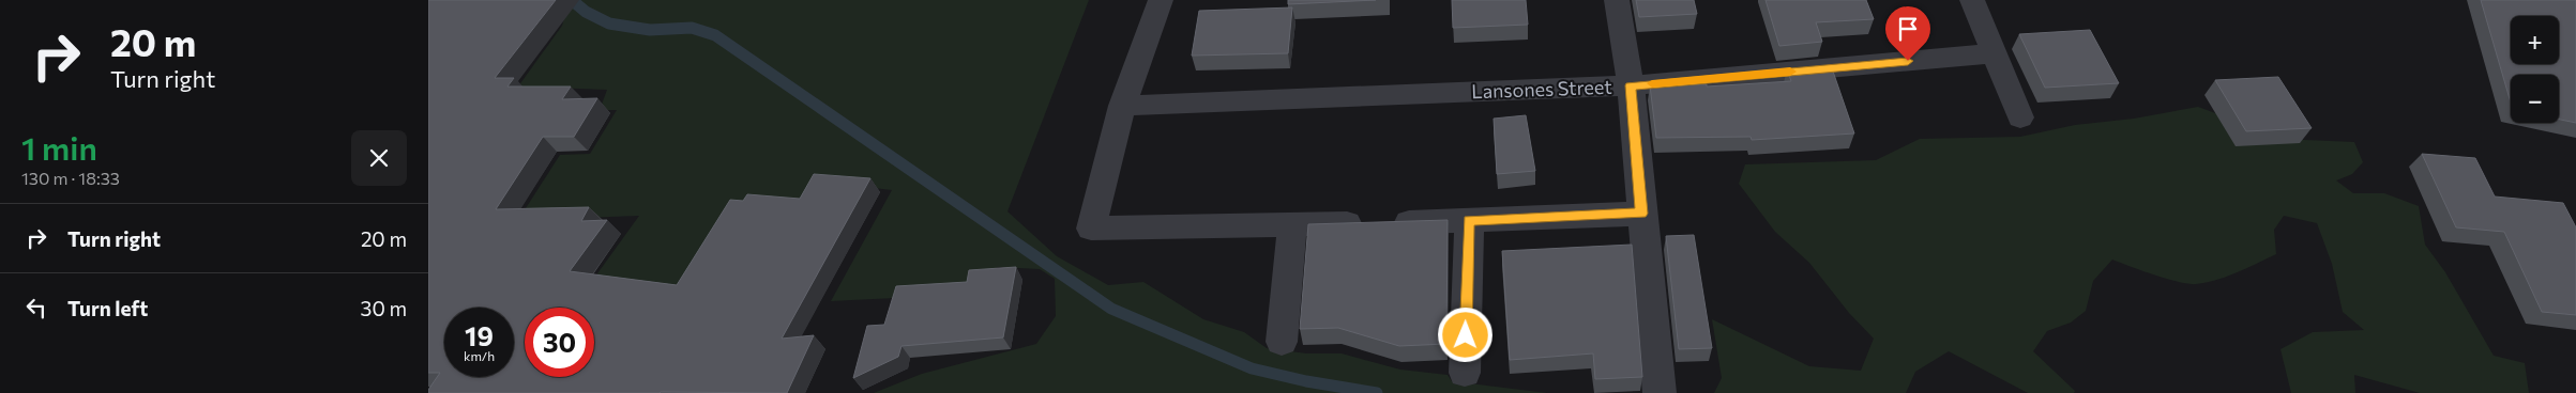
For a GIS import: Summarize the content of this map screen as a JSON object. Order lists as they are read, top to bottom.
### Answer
{
  "streets": {
    "street": ["Lansones Street"]
  },
  "page": {
    "turn": ["20 m", "Turn right"],
    "map_buttons": ["+", "−"],
    "heading": ["1 min", "130 m · 18:33"],
    "list": [
      {
        "name": "Turn right",
        "value": "20 m"
      },
      {
        "name": "Turn left",
        "value": "30 m"
      }
    ],
    "speed": "19 km/h",
    "limit": "30"
  }
}
